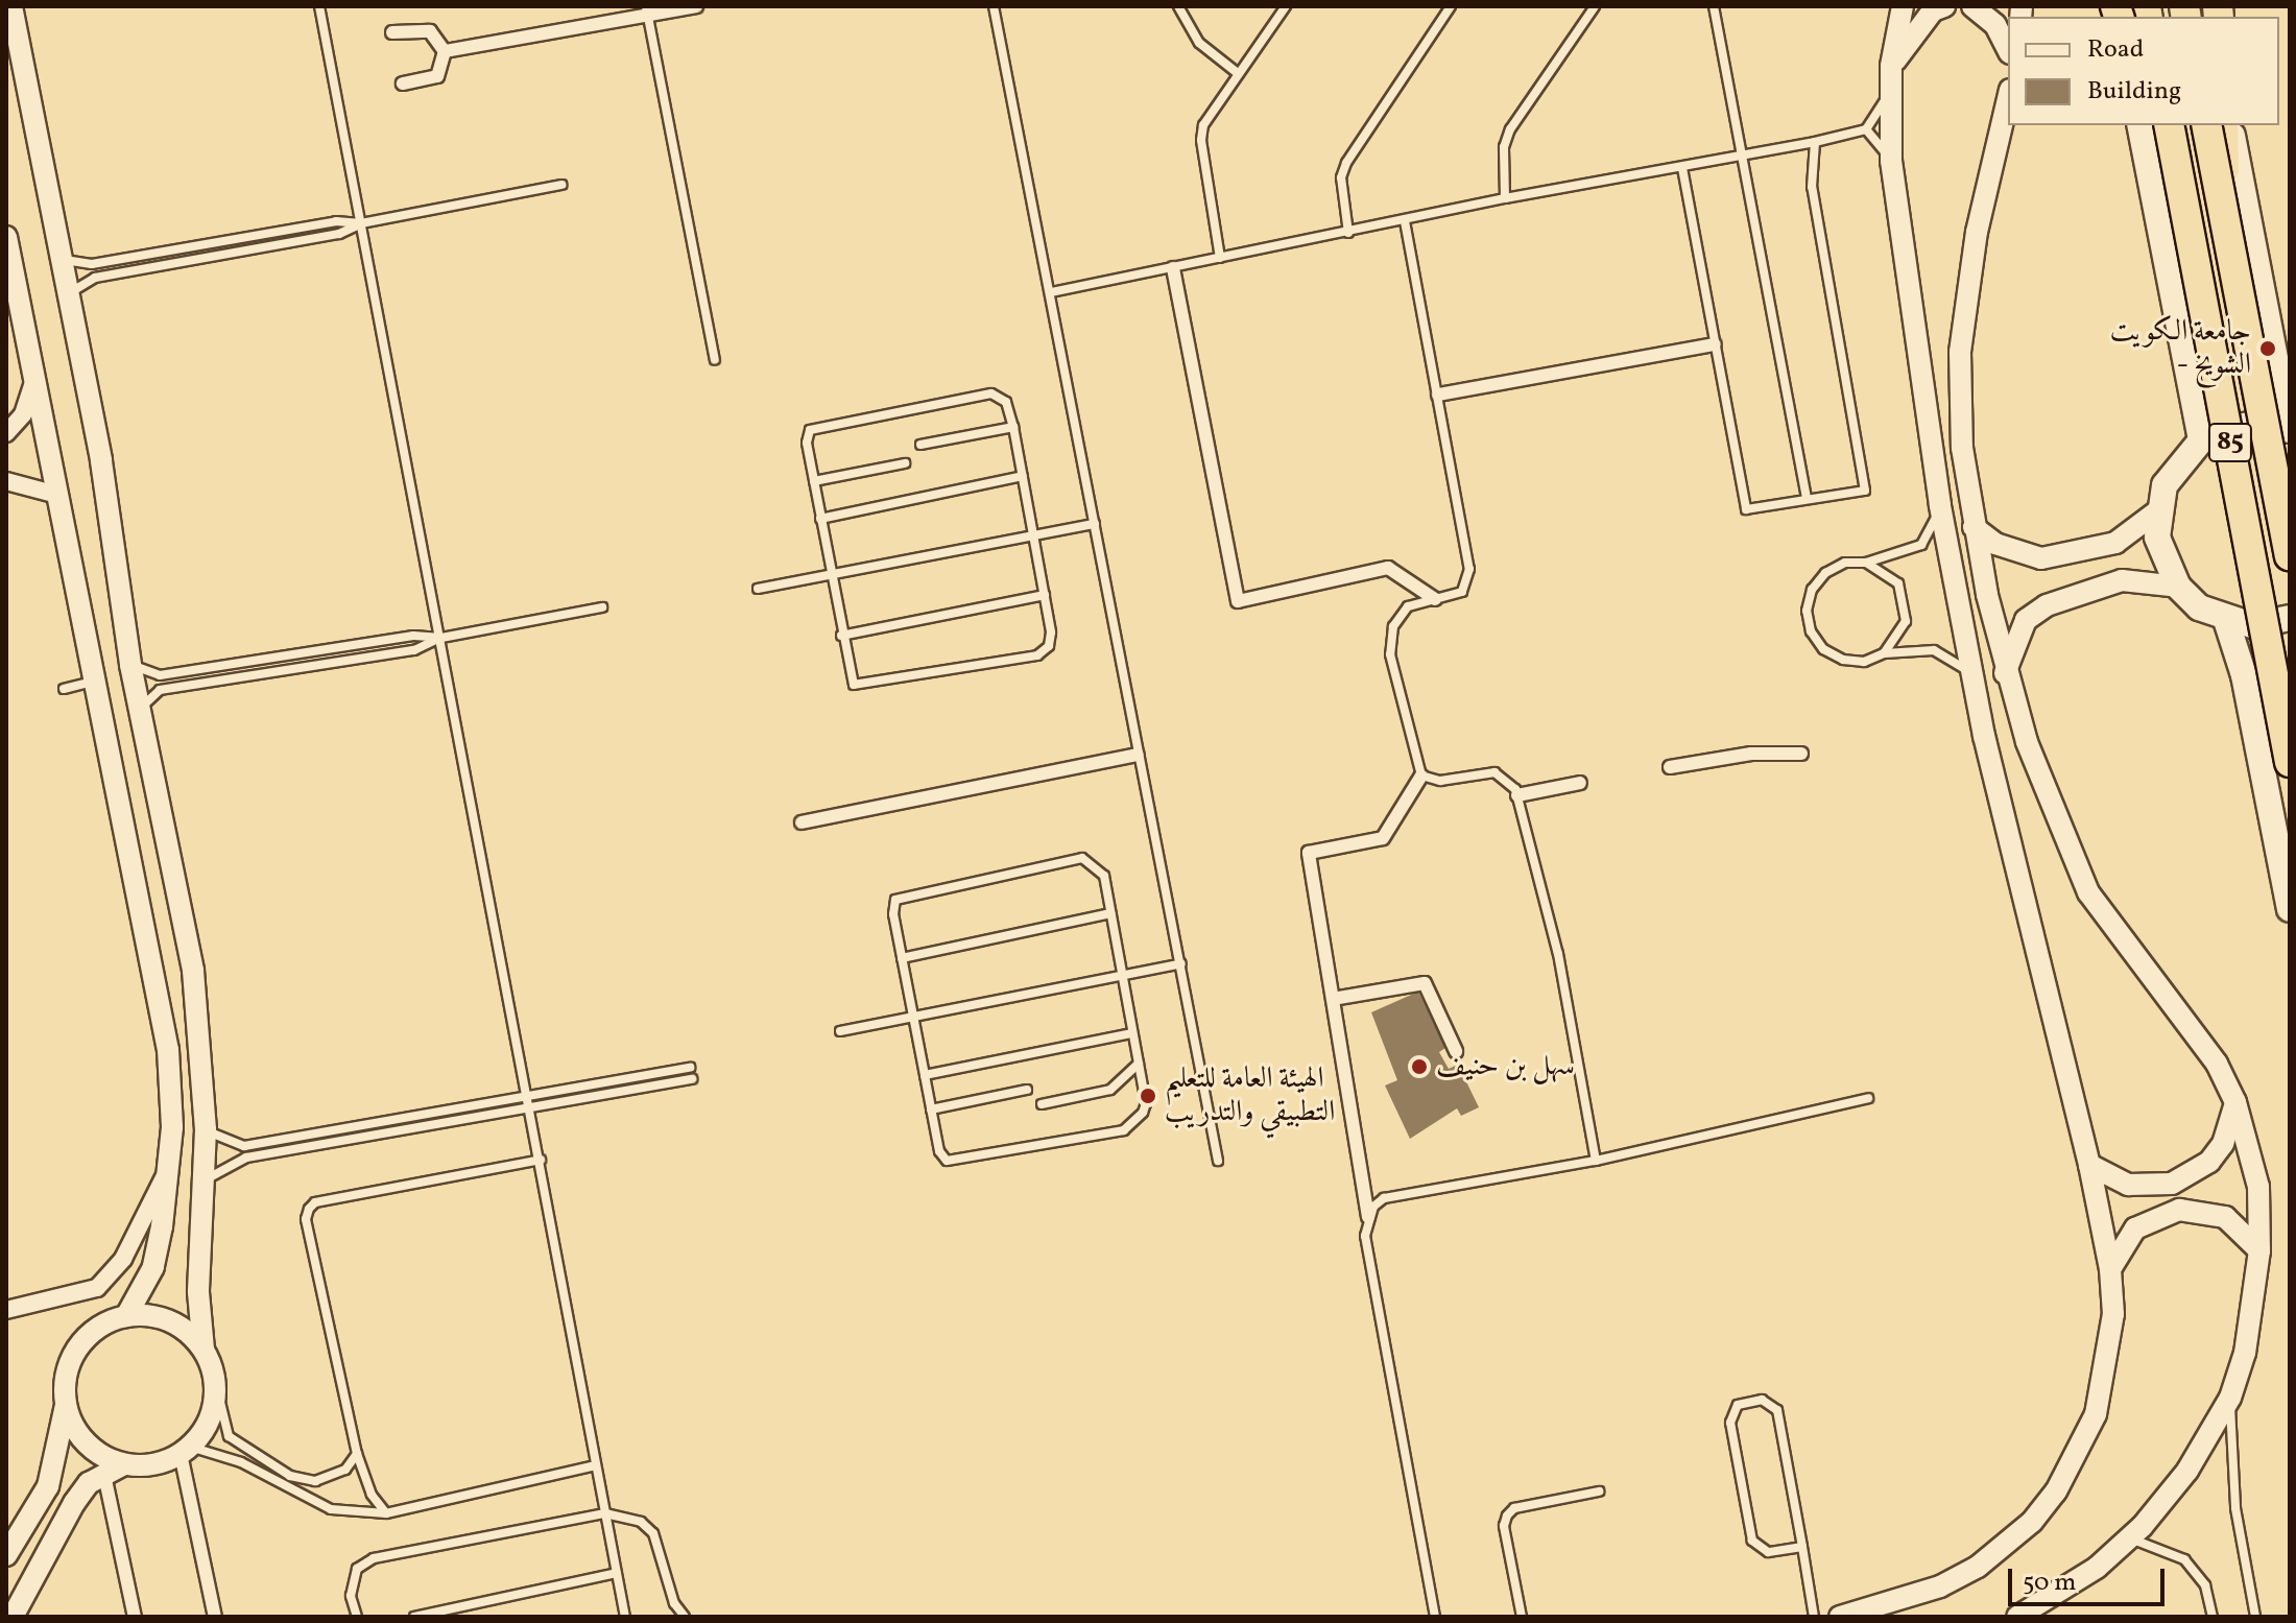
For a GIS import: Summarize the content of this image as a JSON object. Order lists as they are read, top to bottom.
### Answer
{
  "streets": {
    "highway": ["85"]
  },
  "places": ["جامعة الكويت - الشويخ", "سهل بن حنيف", "الهيئة العامة للتعليم التطبيقي والتدريب"],
  "legend": ["Road", "Building"],
  "scale_bar": "50 m"
}
